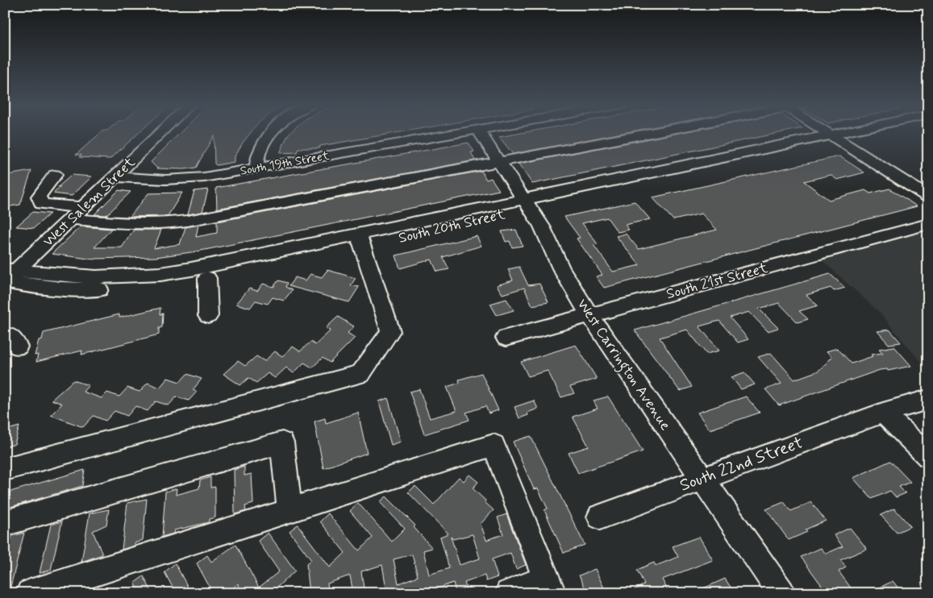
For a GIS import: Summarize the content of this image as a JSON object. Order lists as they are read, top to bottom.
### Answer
{
  "streets": {
    "street": [
      "South 19th Street",
      "West Salem Street",
      "South 20th Street",
      "South 21st Street",
      "West Carrington Avenue",
      "South 22nd Street"
    ]
  },
  "crossings": [
    ["South 19th Street", "West Salem Street"],
    ["West Salem Street", "South 20th Street"],
    ["South 20th Street", "West Carrington Avenue"],
    ["South 21st Street", "West Carrington Avenue"],
    ["West Carrington Avenue", "South 22nd Street"]
  ]
}
